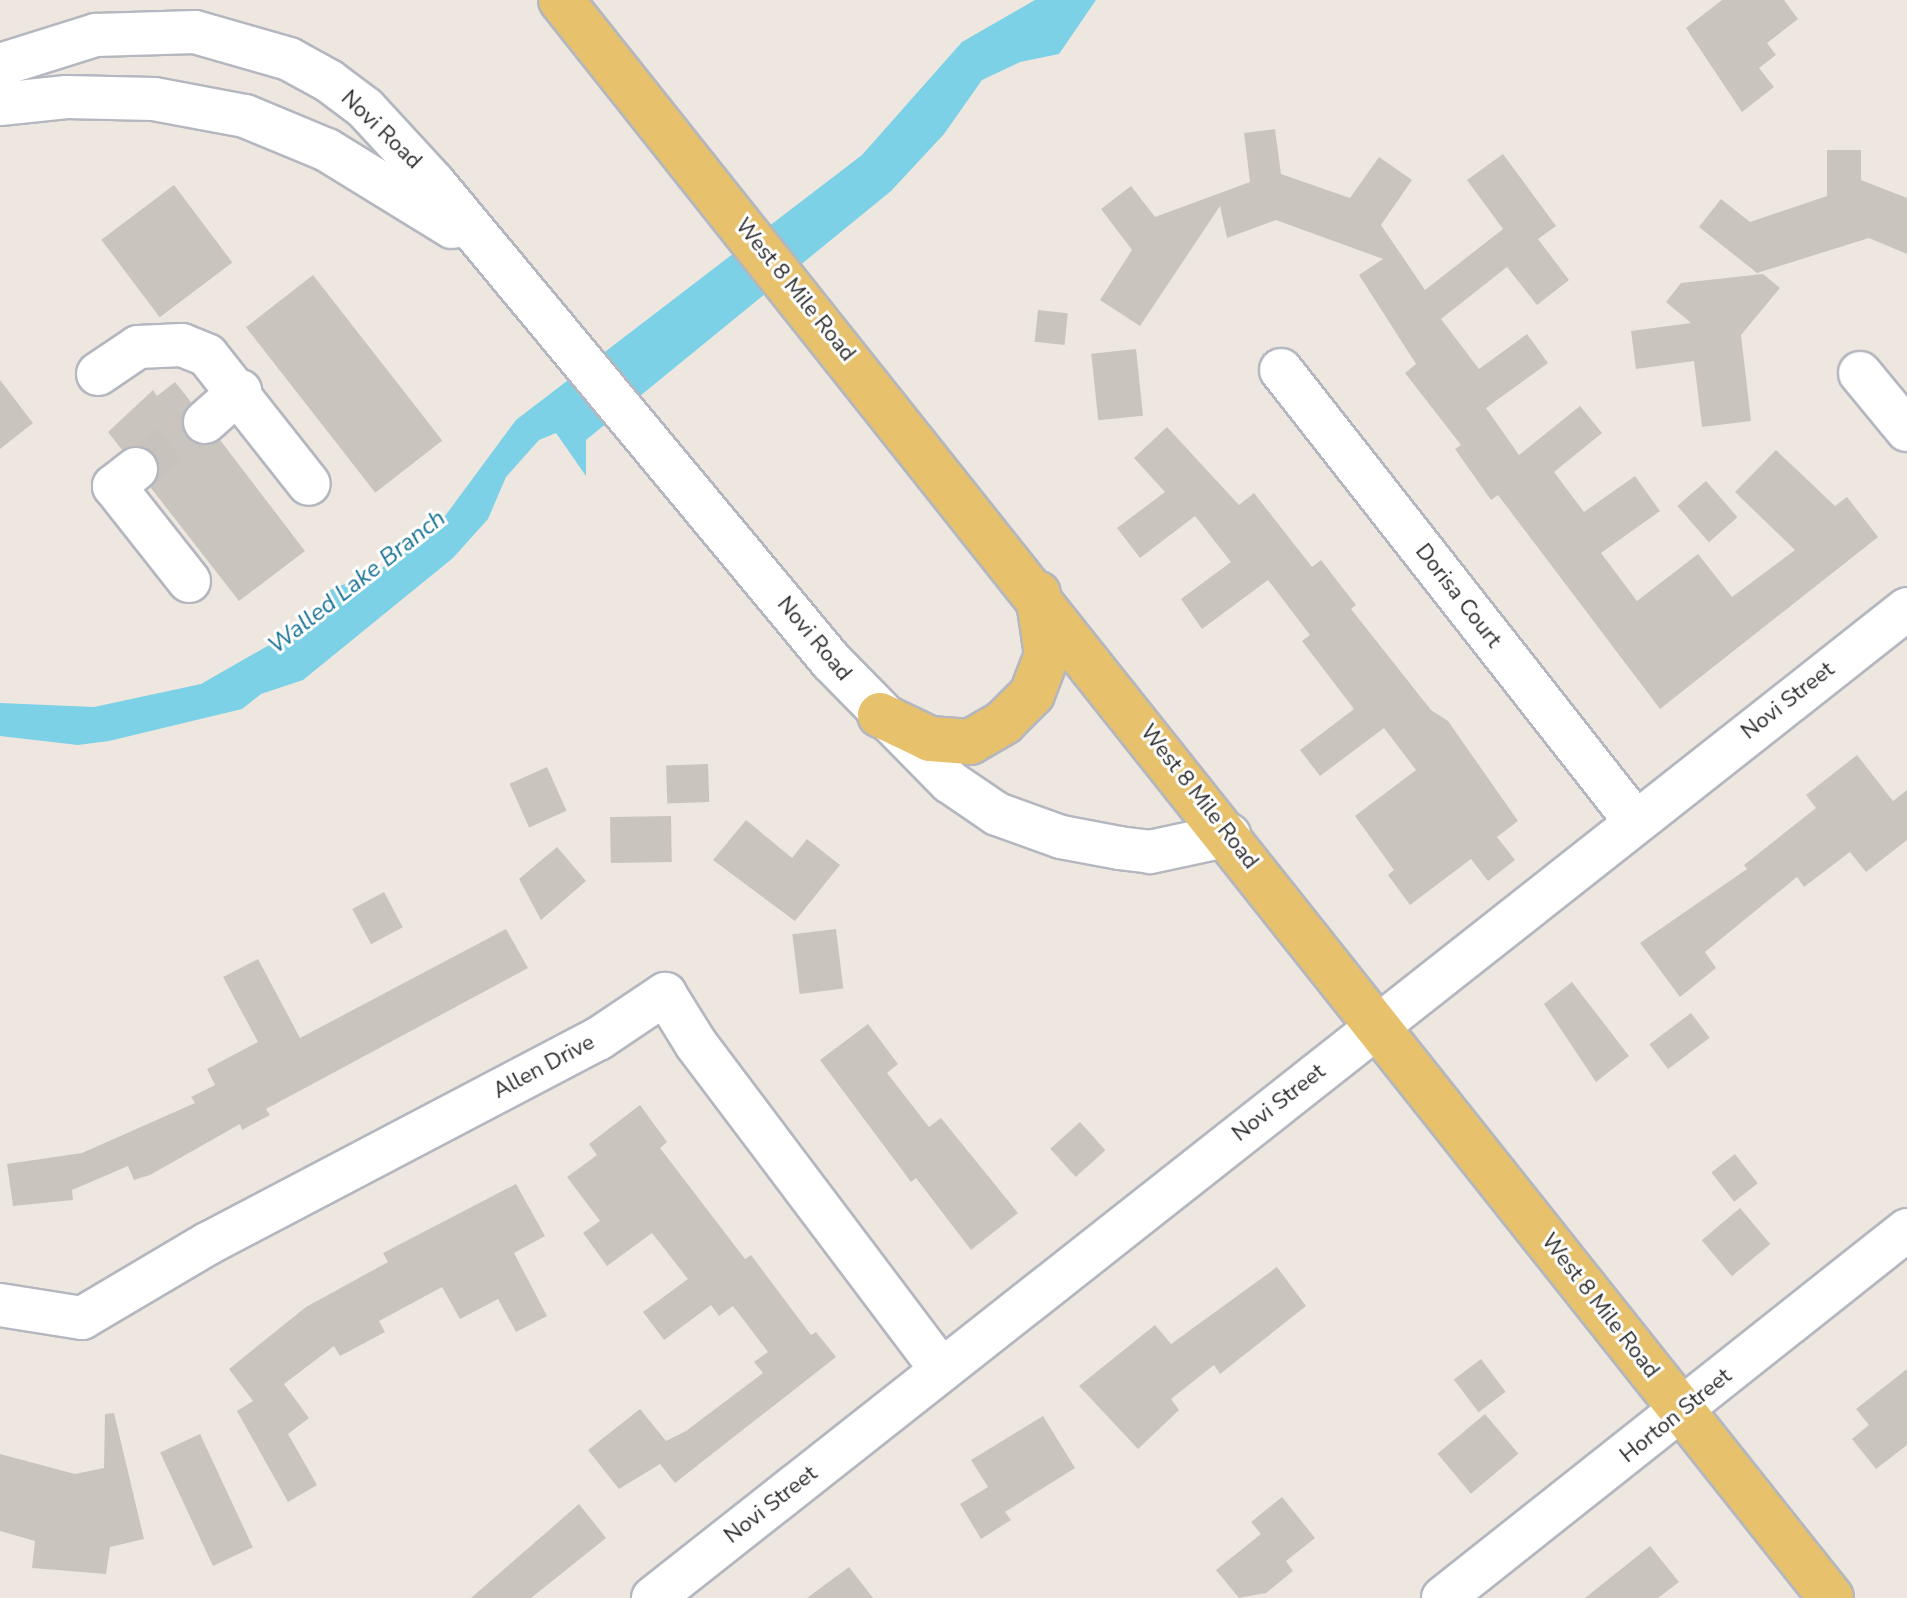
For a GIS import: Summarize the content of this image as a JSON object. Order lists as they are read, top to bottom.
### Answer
{
  "streets": {
    "main road": ["West 8 Mile Road"],
    "street": [
      "Novi Road",
      "Dorisa Court",
      "Novi Street",
      "Allen Drive",
      "Horton Street"
    ]
  },
  "crossings": [
    ["Novi Road", "West 8 Mile Road"],
    ["West 8 Mile Road", "Novi Street"],
    ["West 8 Mile Road", "Horton Street"],
    ["Dorisa Court", "Novi Street"],
    ["Novi Street", "Allen Drive"]
  ],
  "water": ["Walled Lake Branch"]
}
